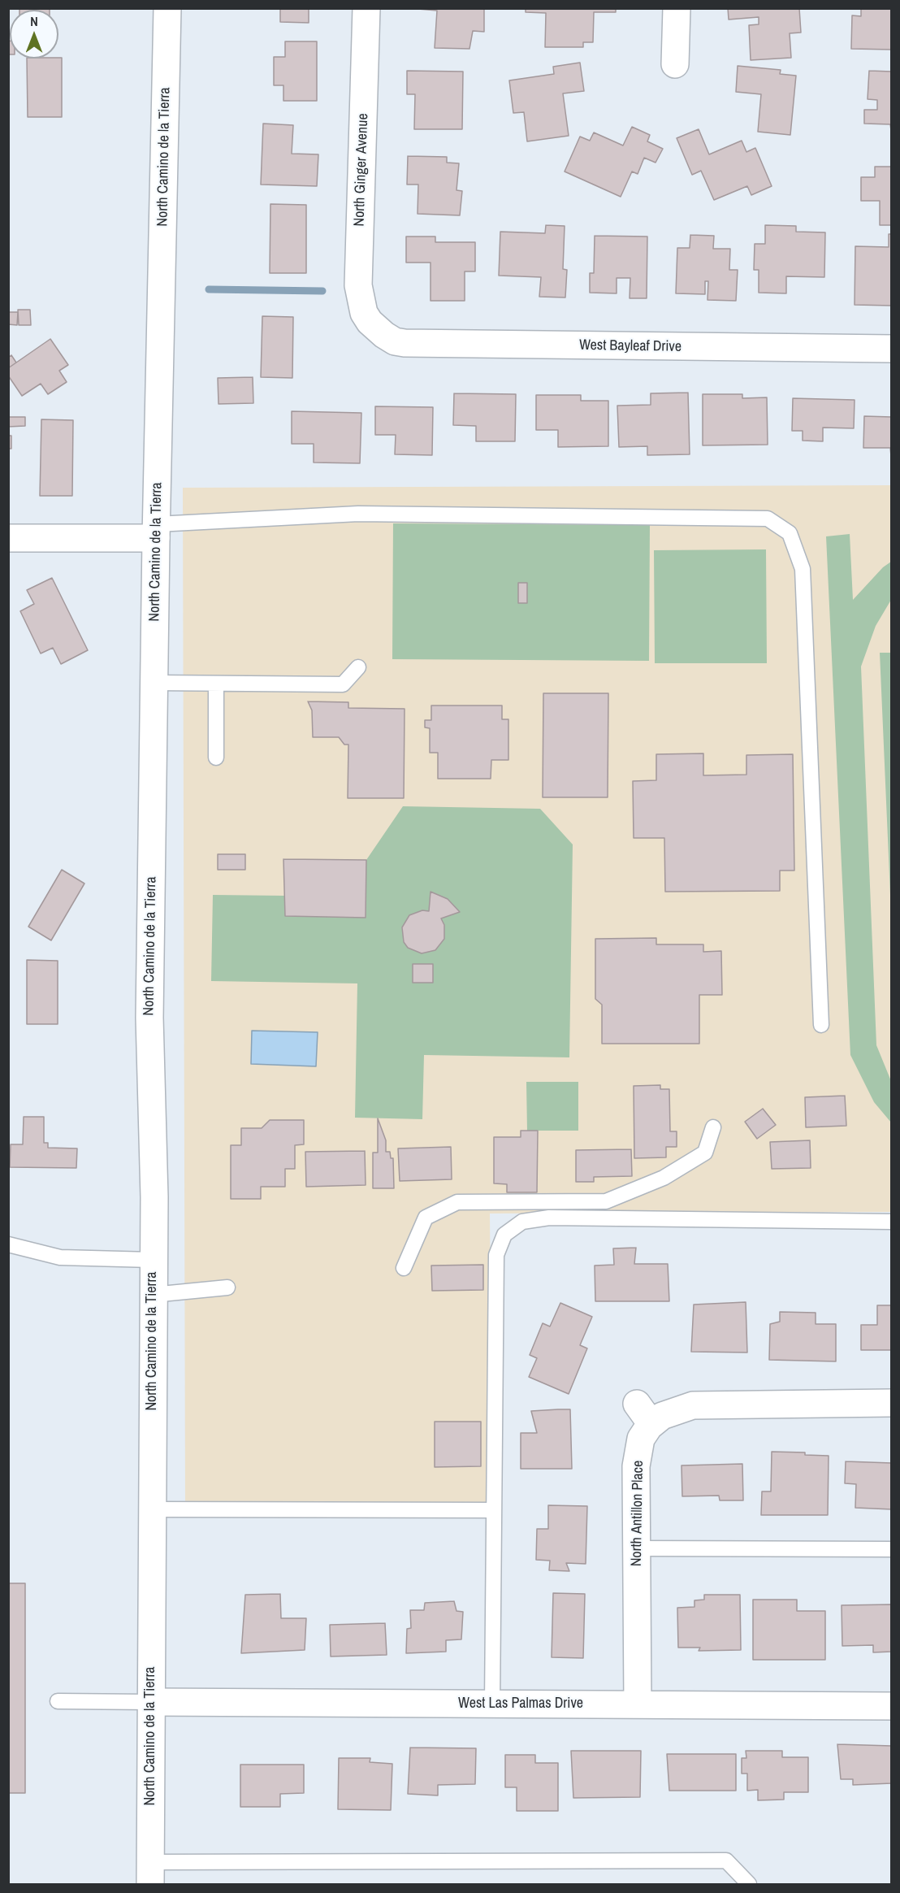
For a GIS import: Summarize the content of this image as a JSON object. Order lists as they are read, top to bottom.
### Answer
{
  "streets": {
    "street": [
      "North Camino de la Tierra",
      "North Ginger Avenue",
      "West Bayleaf Drive",
      "North Antillon Place",
      "West Las Palmas Drive"
    ]
  },
  "crossings": [
    ["North Camino de la Tierra", "West Las Palmas Drive"],
    ["North Ginger Avenue", "West Bayleaf Drive"],
    ["North Antillon Place", "West Las Palmas Drive"]
  ],
  "north": "top"
}
